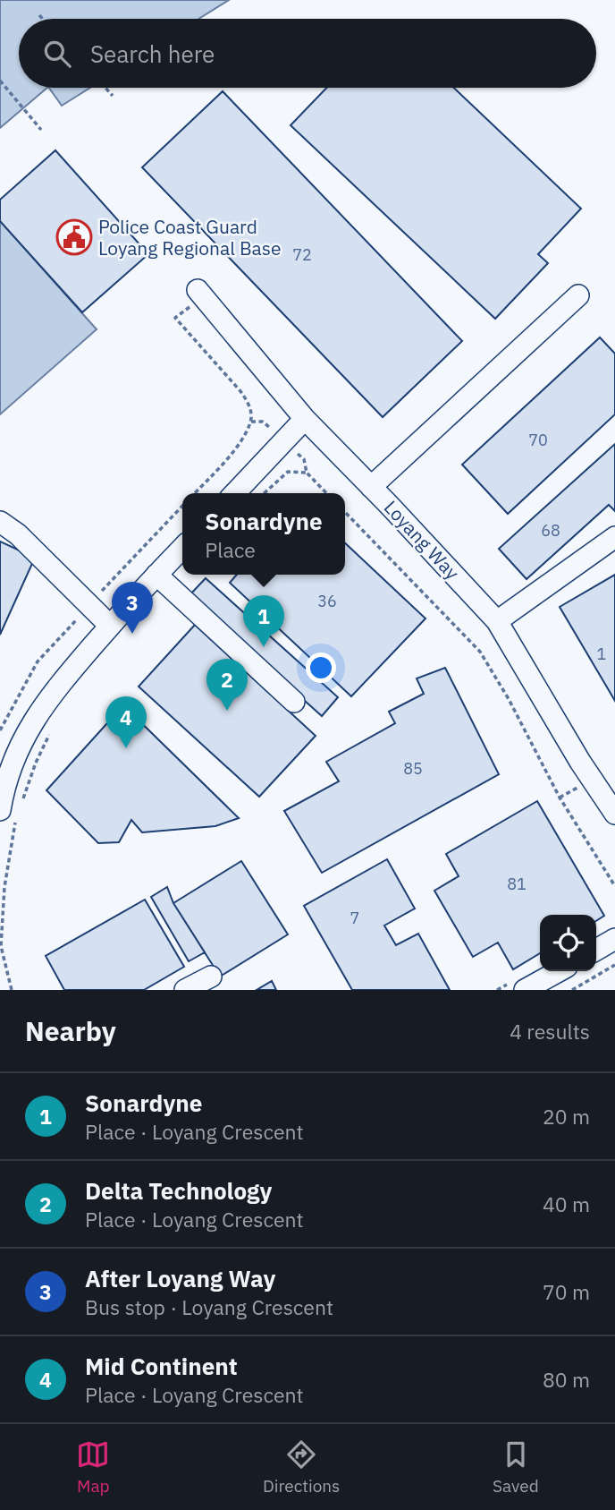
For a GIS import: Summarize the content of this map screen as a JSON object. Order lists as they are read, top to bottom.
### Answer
{
  "streets": {
    "street": ["Loyang Way"]
  },
  "places": {
    "public building": ["Police Coast Guard Loyang Regional Base"]
  },
  "house_numbers": [
    "72",
    "70",
    "68",
    "36",
    "1",
    "85",
    "81",
    "7"
  ],
  "page": {
    "search": "Search here",
    "popup": ["Sonardyne", "Place"],
    "pins": [
      "3",
      "1",
      "2",
      "4"
    ],
    "heading": ["Nearby", "4 results"],
    "list": [
      {
        "mark": "1",
        "name": "Sonardyne",
        "note": "Place · Loyang Crescent",
        "value": "20 m"
      },
      {
        "mark": "2",
        "name": "Delta Technology",
        "note": "Place · Loyang Crescent",
        "value": "40 m"
      },
      {
        "mark": "3",
        "name": "After Loyang Way",
        "note": "Bus stop · Loyang Crescent",
        "value": "70 m"
      },
      {
        "mark": "4",
        "name": "Mid Continent",
        "note": "Place · Loyang Crescent",
        "value": "80 m"
      }
    ],
    "nav": ["Map", "Directions", "Saved"]
  }
}
